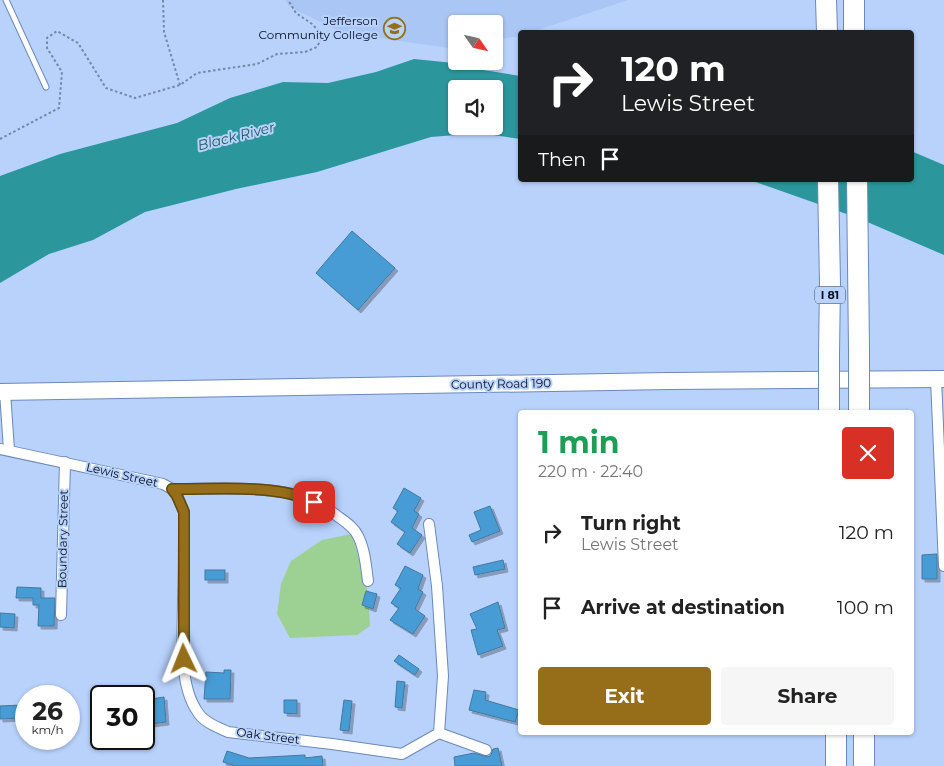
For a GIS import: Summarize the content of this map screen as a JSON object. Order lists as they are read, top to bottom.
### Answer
{
  "streets": {
    "highway": ["I 81"],
    "main road": ["County Road 190"],
    "street": ["Lewis Street", "Boundary Street", "Oak Street"]
  },
  "crossings": [
    ["Lewis Street", "Boundary Street"],
    ["Lewis Street", "Oak Street"]
  ],
  "water": ["Black River"],
  "places": {
    "school or university": ["Jefferson Community College"]
  },
  "north": "bottom right",
  "page": {
    "turn": ["120 m", "Lewis Street"],
    "then": "Then",
    "heading": ["1 min", "220 m · 22:40"],
    "list": [
      {
        "name": "Turn right",
        "note": "Lewis Street",
        "value": "120 m"
      },
      {
        "name": "Arrive at destination",
        "value": "100 m"
      }
    ],
    "buttons": ["Exit", "Share"],
    "speed": "26 km/h",
    "limit": "30"
  }
}
